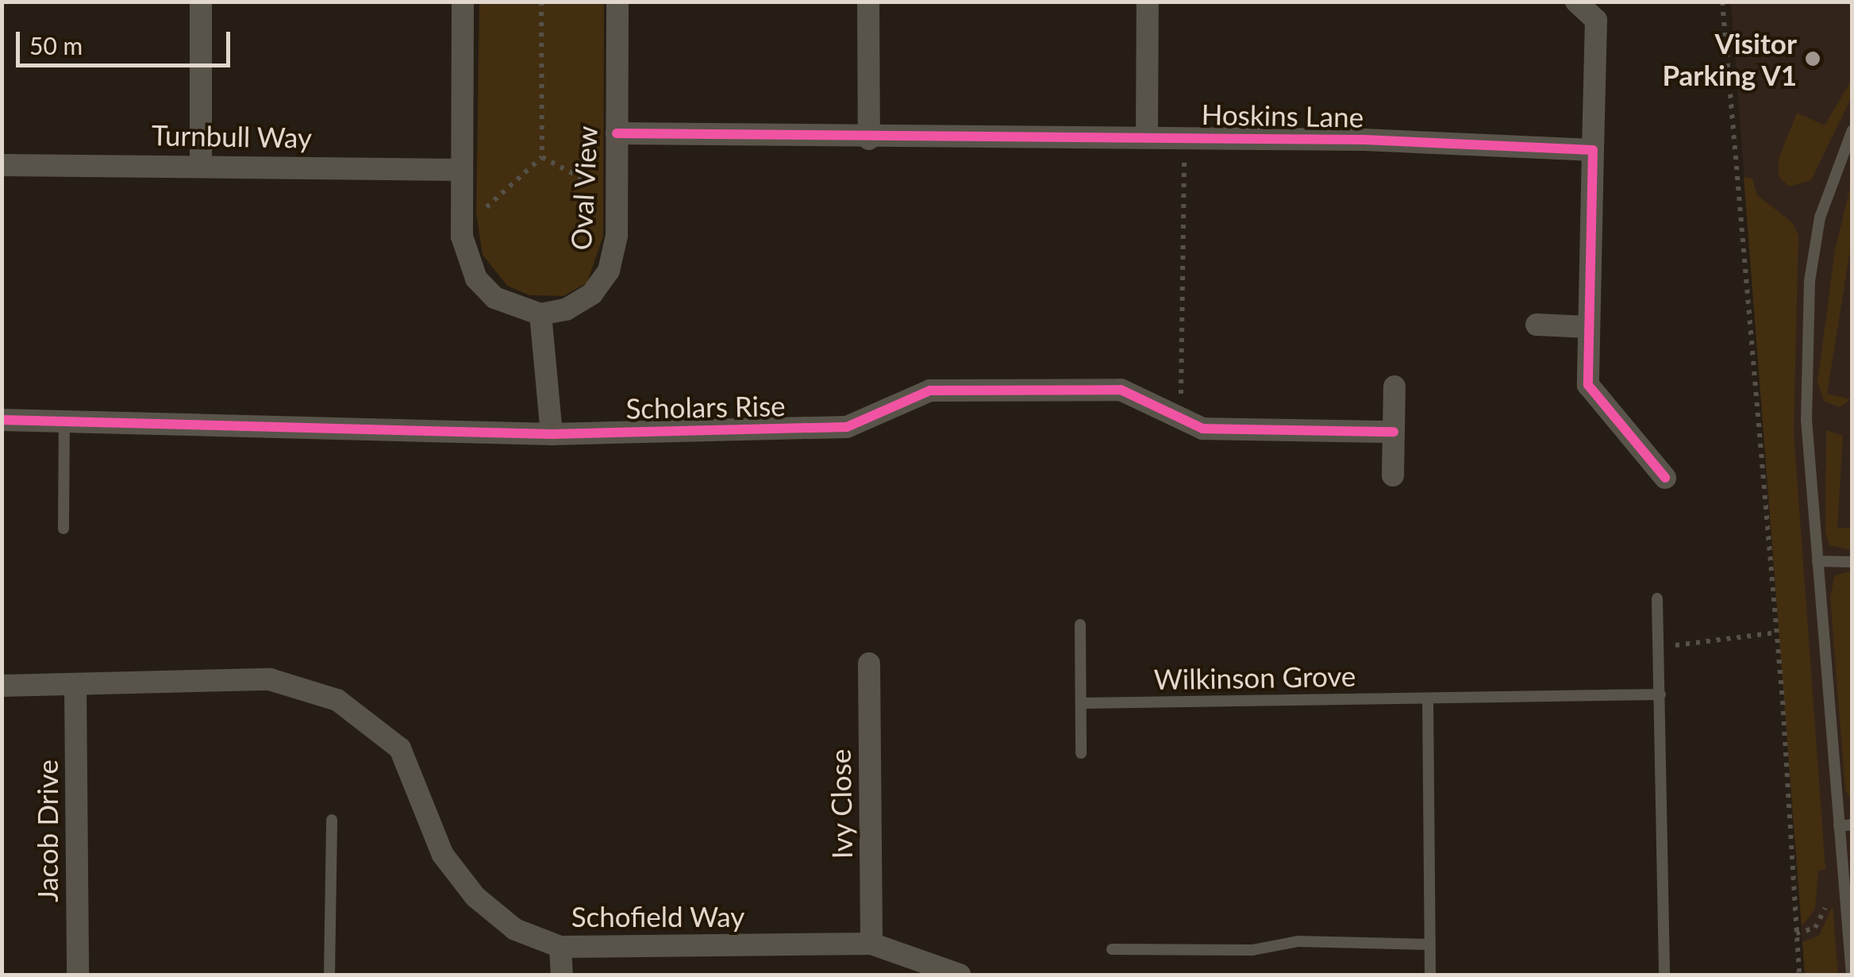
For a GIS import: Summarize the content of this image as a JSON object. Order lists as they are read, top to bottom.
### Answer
{
  "streets": {
    "street": [
      "Hoskins Lane",
      "Turnbull Way",
      "Oval View",
      "Scholars Rise",
      "Ivy Close",
      "Jacob Drive",
      "Schofield Way"
    ],
    "lane": ["Wilkinson Grove"]
  },
  "crossings": [
    ["Hoskins Lane", "Oval View"],
    ["Ivy Close", "Schofield Way"],
    ["Jacob Drive", "Schofield Way"]
  ],
  "places": ["Visitor Parking V1"],
  "scale_bar": "50 m"
}
